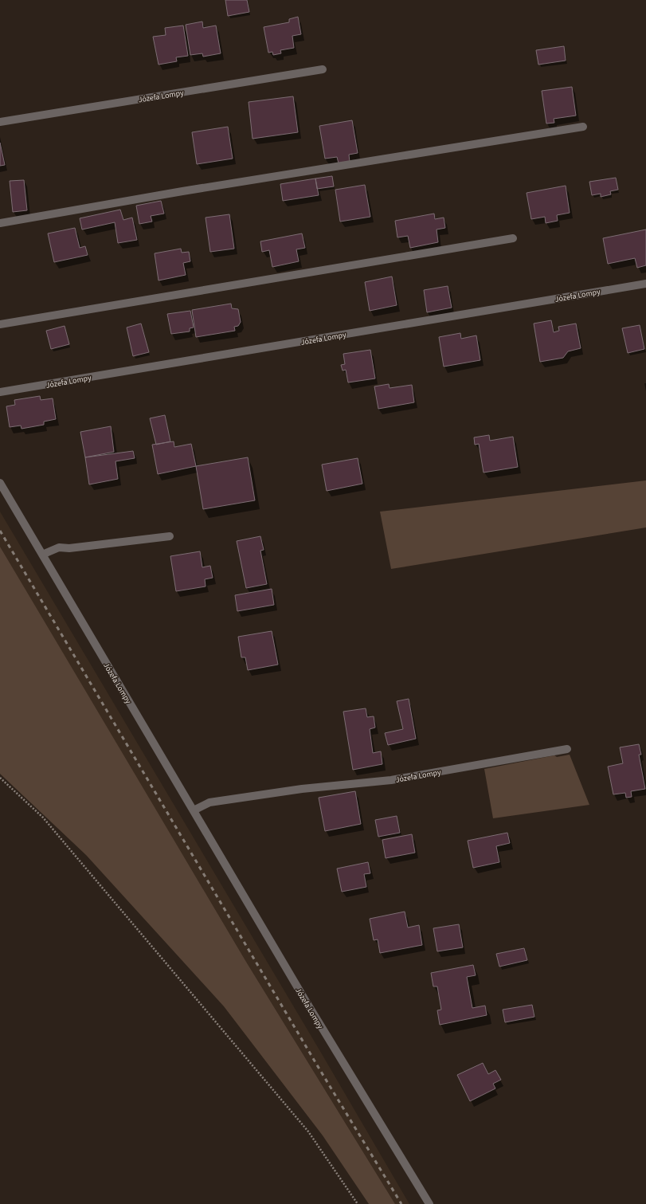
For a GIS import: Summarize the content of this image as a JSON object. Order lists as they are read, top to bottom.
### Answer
{
  "streets": {
    "street": ["Józefa Lompy"]
  }
}
